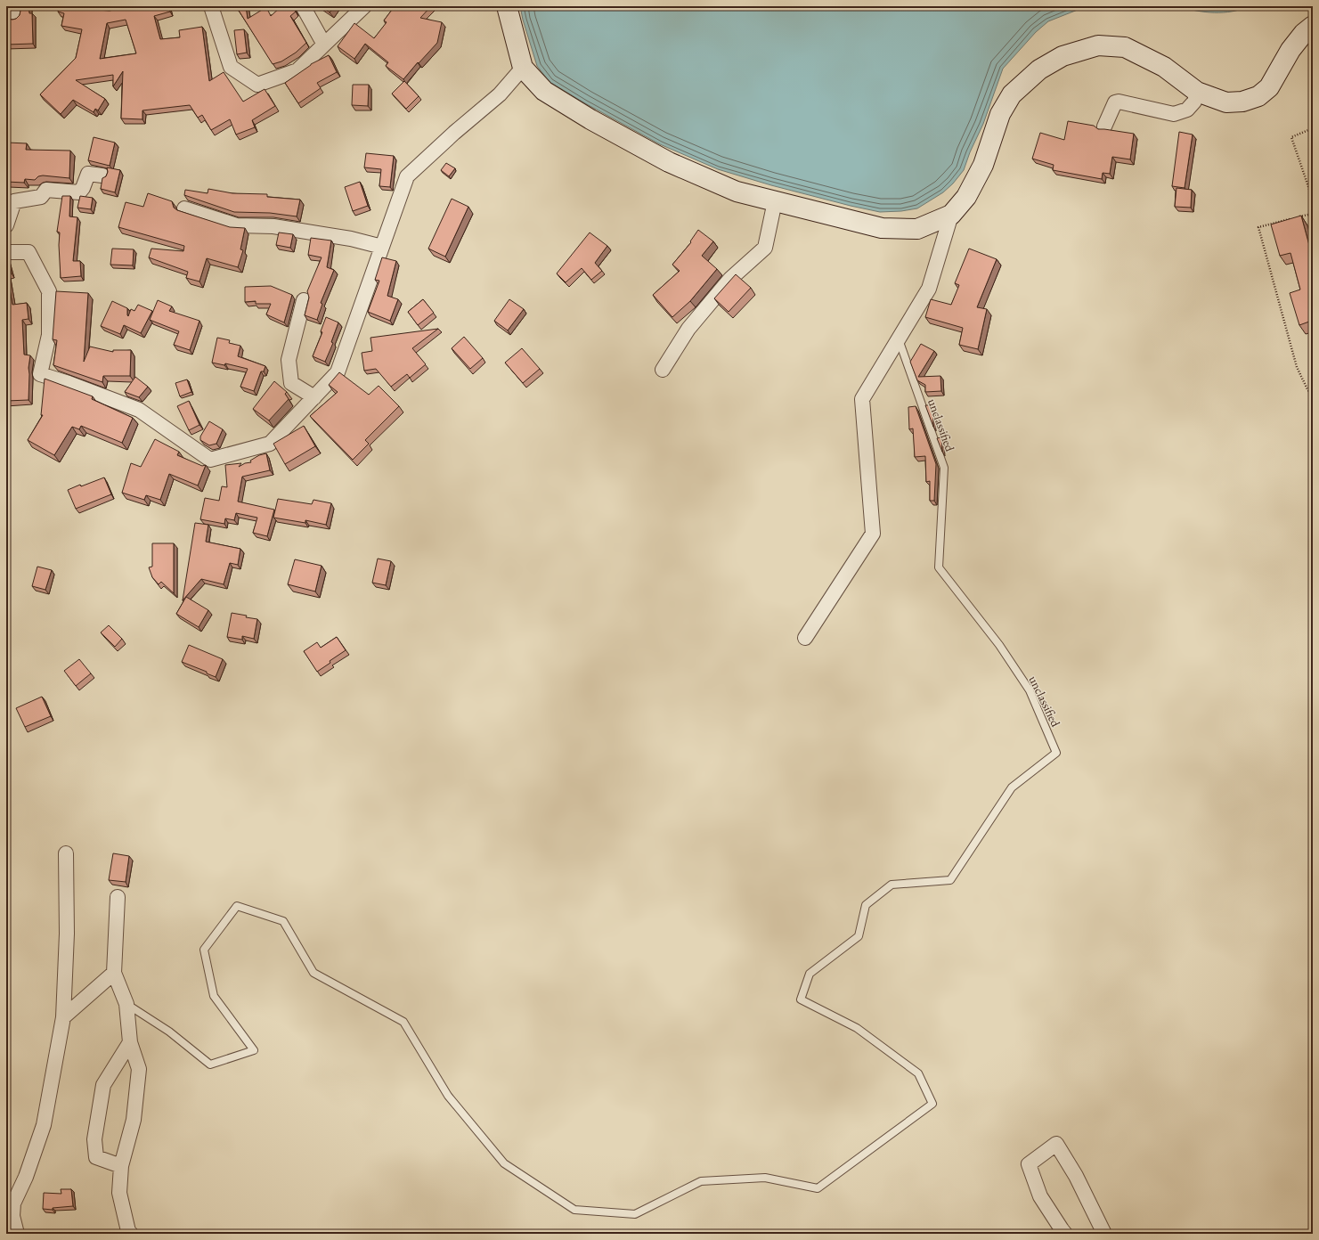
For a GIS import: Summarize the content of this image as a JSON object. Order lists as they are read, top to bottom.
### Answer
{
  "streets": {
    "lane": ["unclassified"]
  }
}
